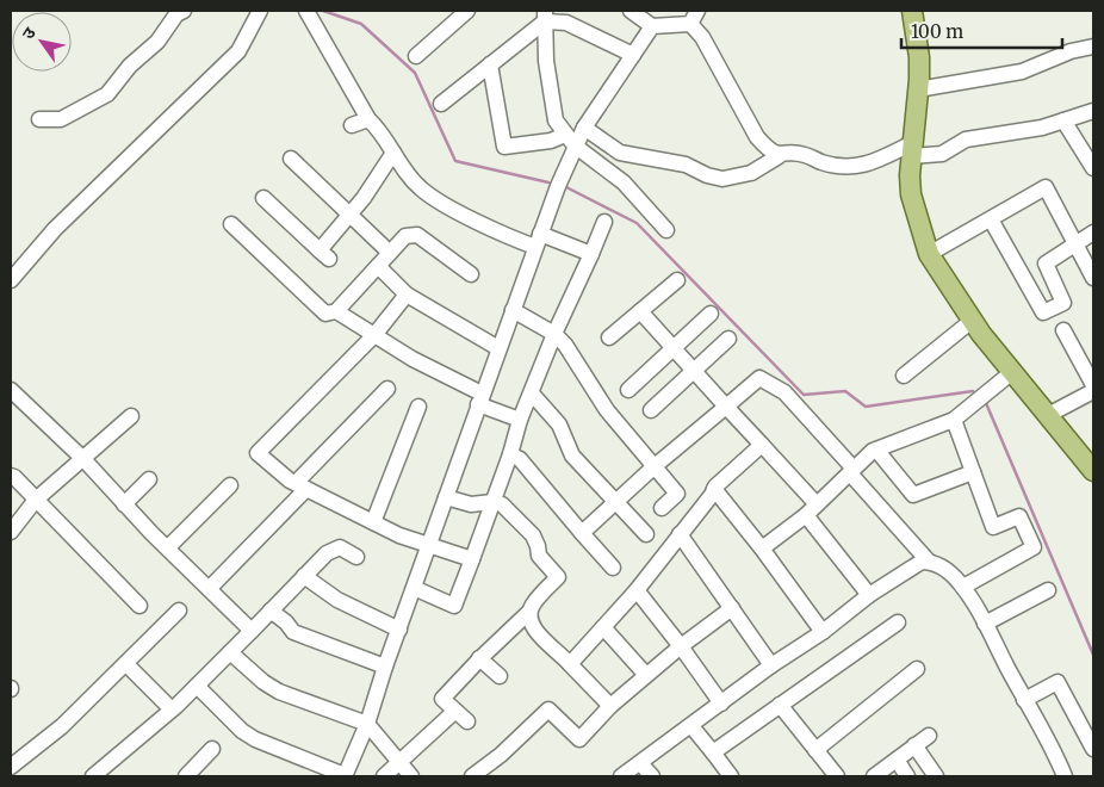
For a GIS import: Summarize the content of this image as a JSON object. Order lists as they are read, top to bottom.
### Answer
{
  "scale_bar": "100 m",
  "north": "top left"
}
